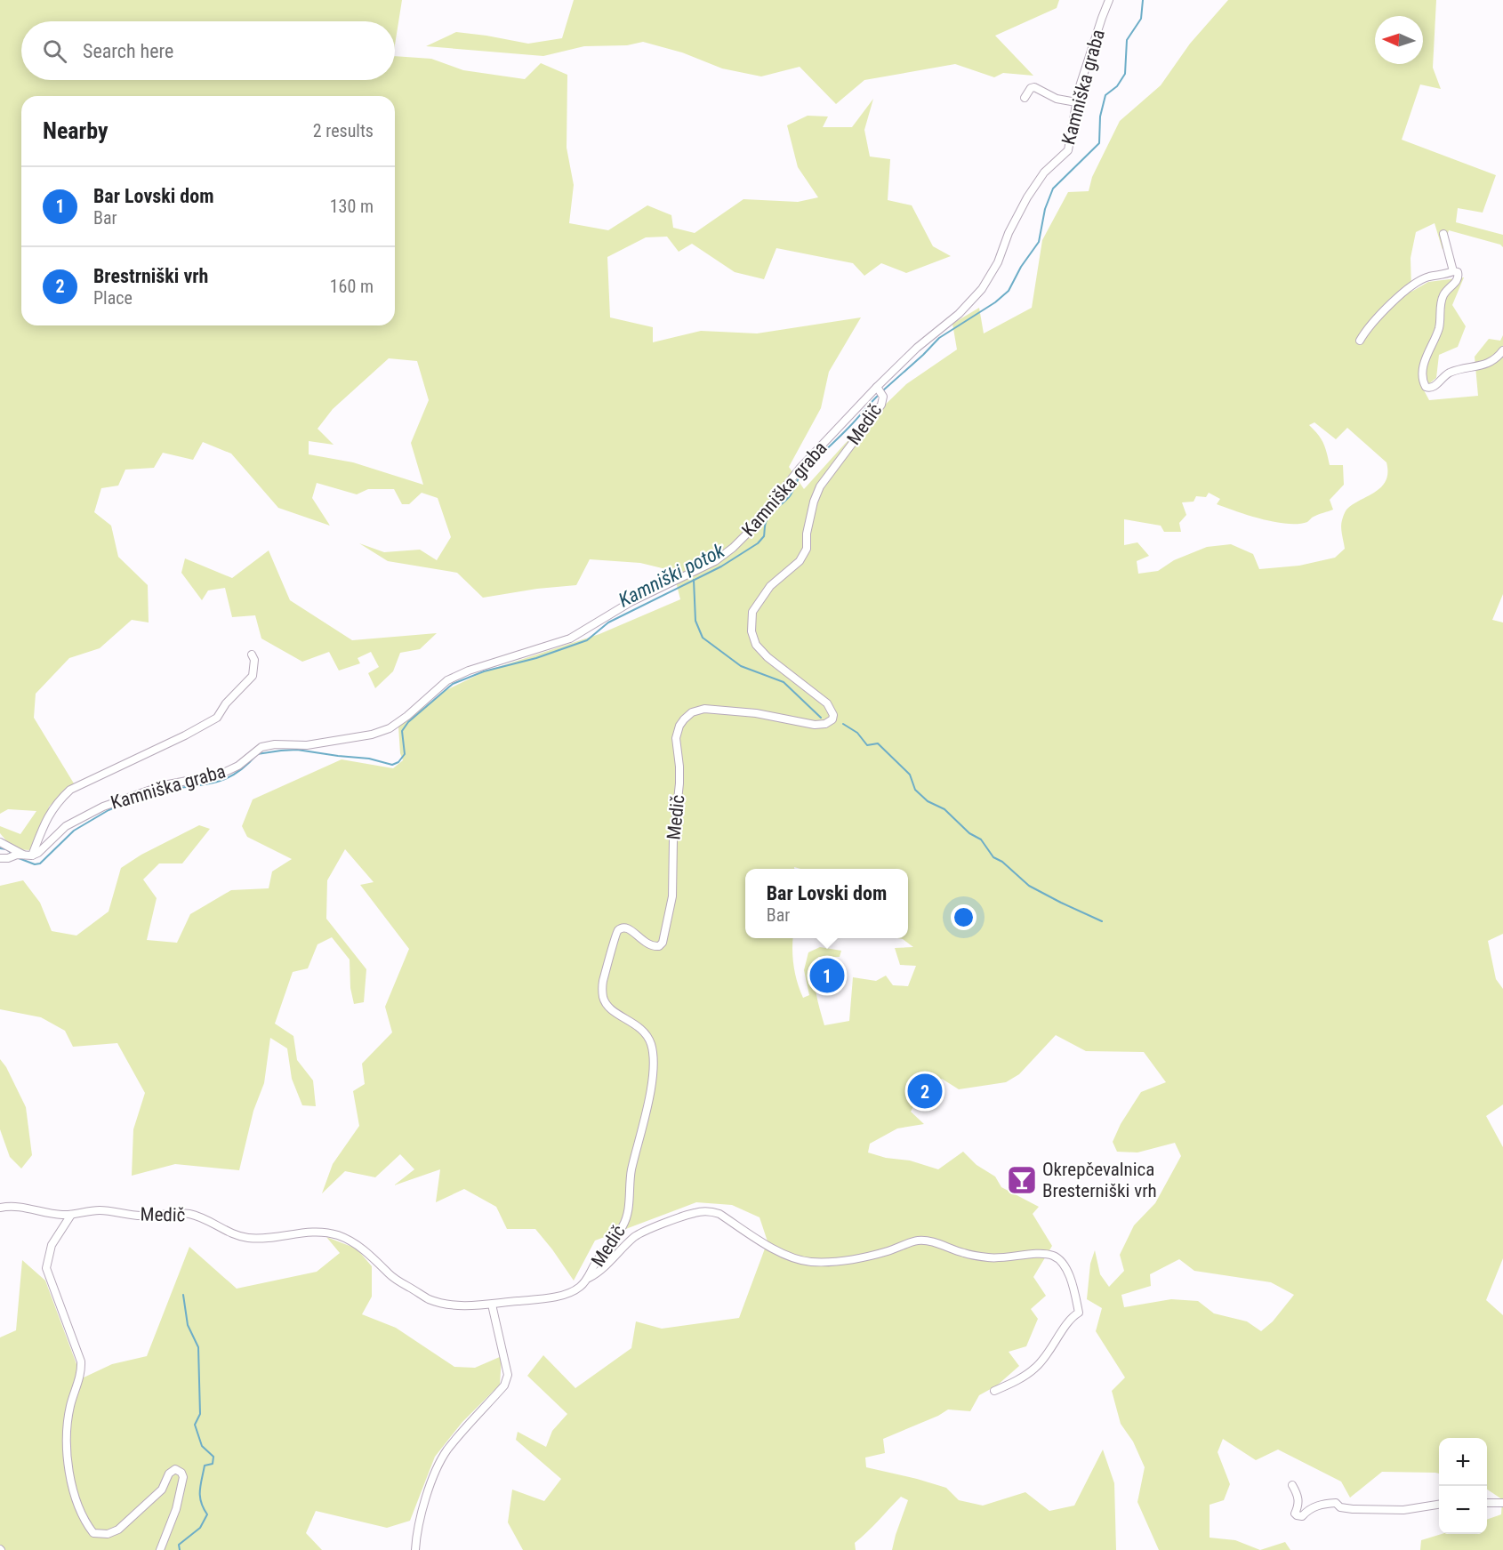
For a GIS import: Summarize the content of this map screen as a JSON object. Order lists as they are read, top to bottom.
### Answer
{
  "streets": {
    "street": ["Kamniška graba", "Medič"]
  },
  "crossings": [
    ["Kamniška graba", "Medič"]
  ],
  "water": ["Kamniški potok"],
  "places": {
    "bar": ["Okrepčevalnica Bresterniški vrh"]
  },
  "north": "left",
  "page": {
    "search": "Search here",
    "heading": ["Nearby", "2 results"],
    "list": [
      {
        "mark": "1",
        "name": "Bar Lovski dom",
        "note": "Bar",
        "value": "130 m"
      },
      {
        "mark": "2",
        "name": "Brestrniški vrh",
        "note": "Place",
        "value": "160 m"
      }
    ],
    "popup": ["Bar Lovski dom", "Bar"],
    "pins": ["1", "2"],
    "map_buttons": ["+", "−"]
  }
}
